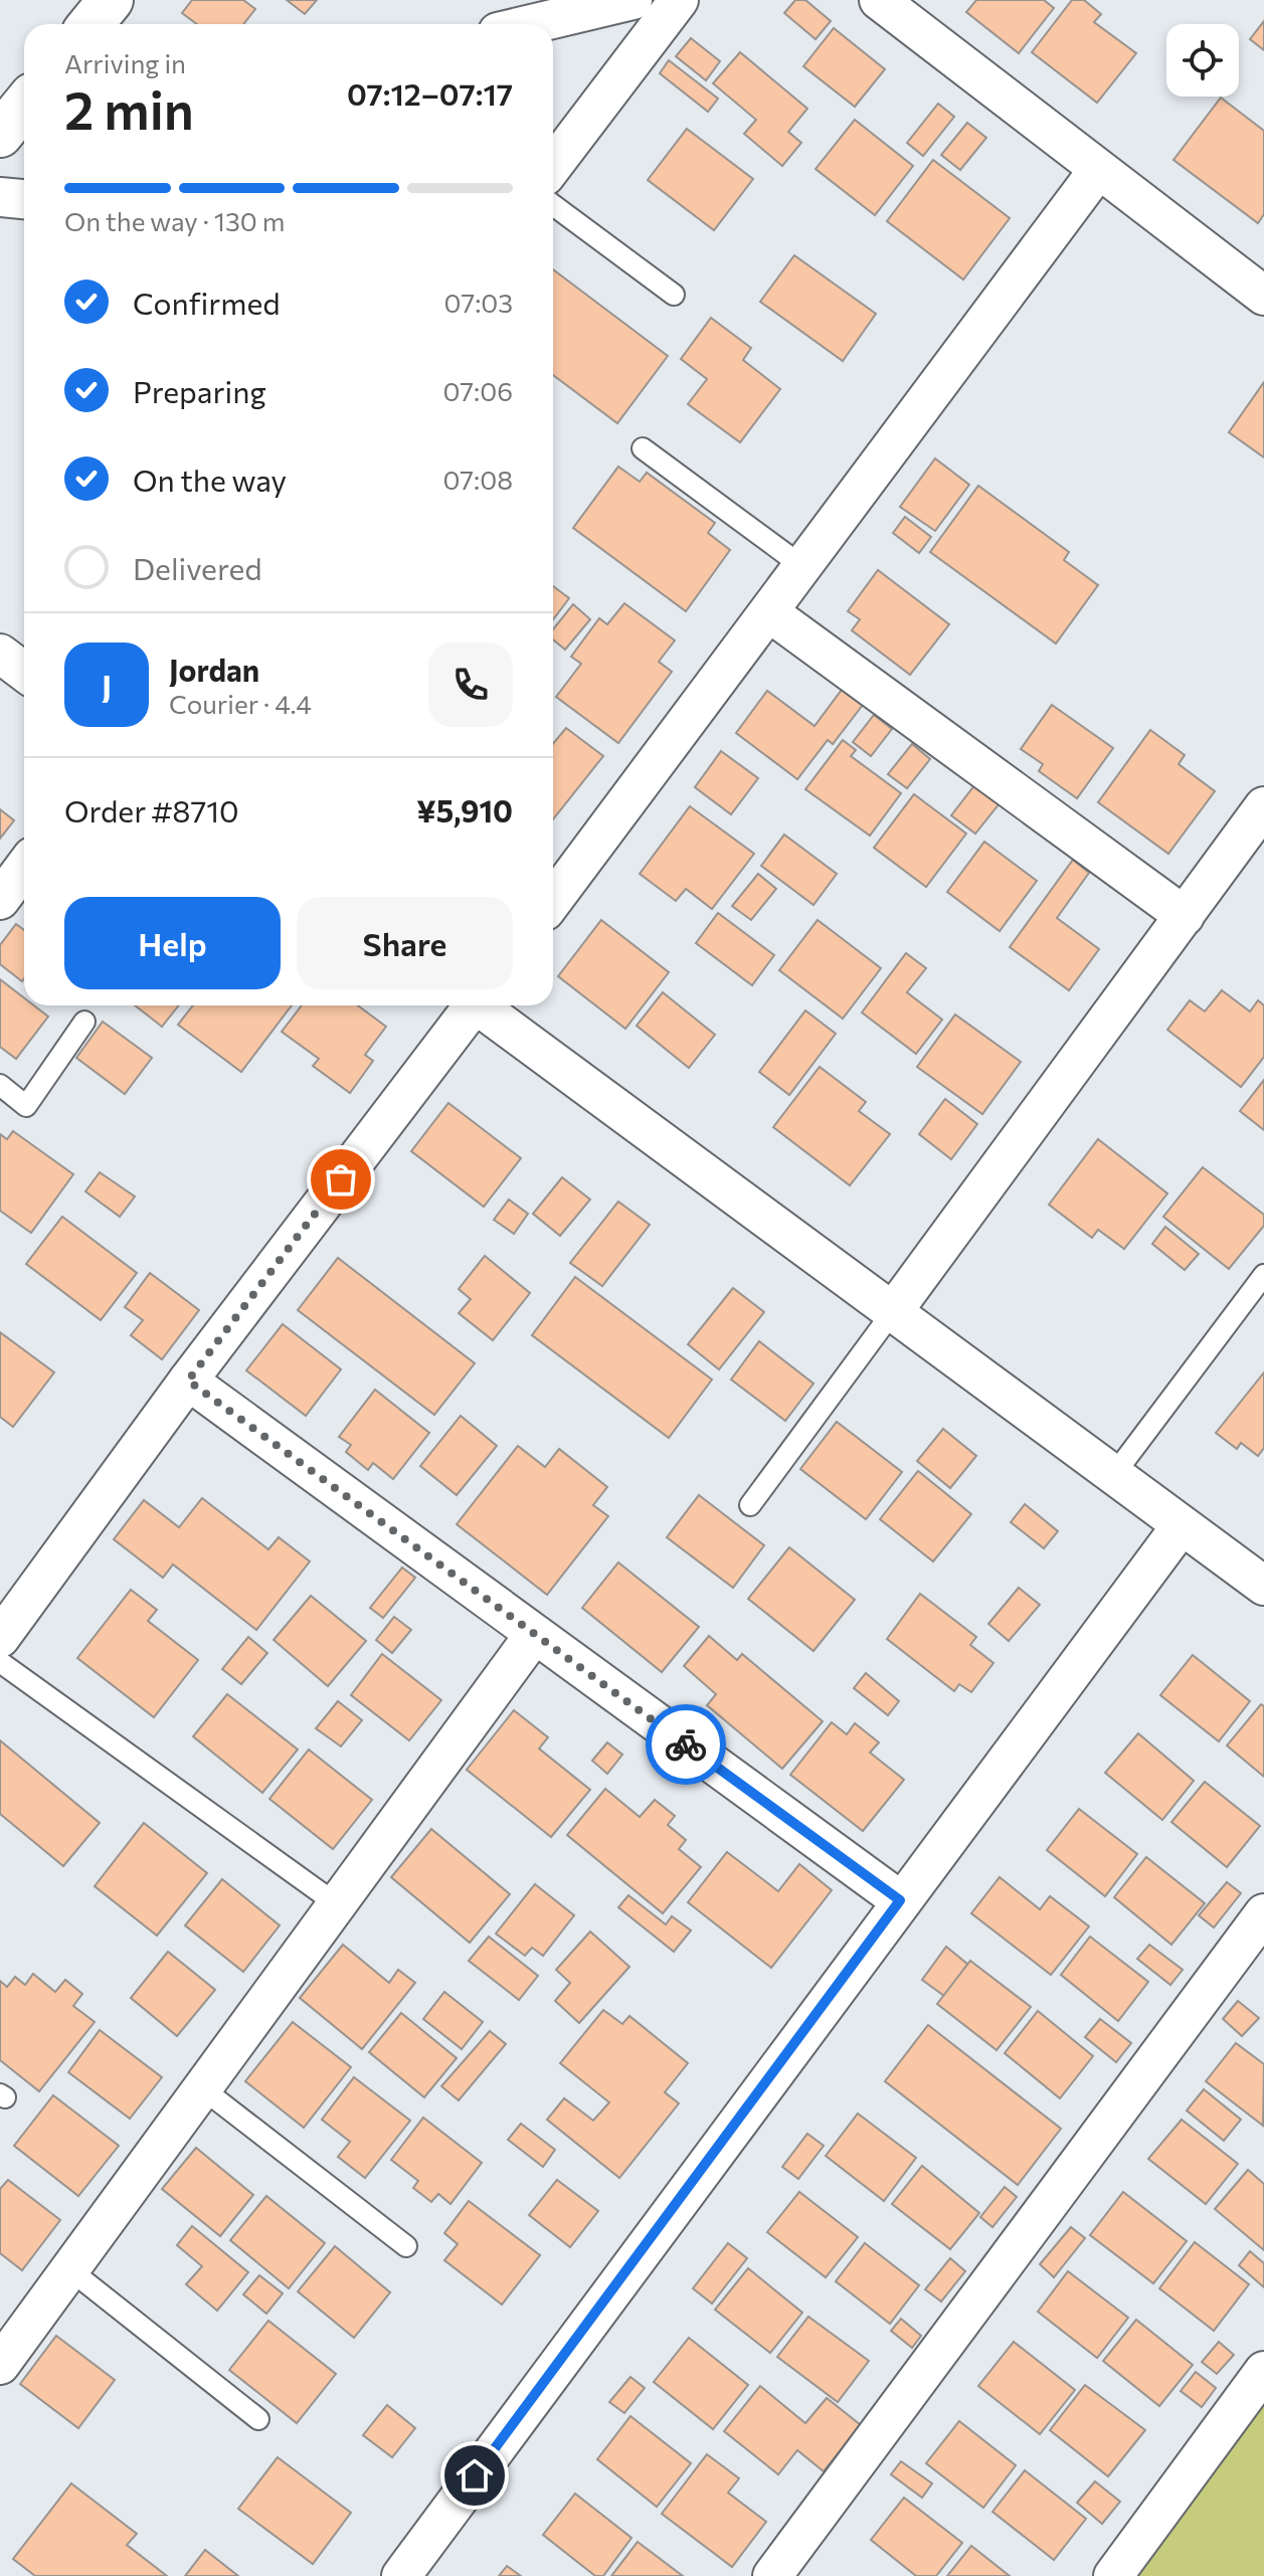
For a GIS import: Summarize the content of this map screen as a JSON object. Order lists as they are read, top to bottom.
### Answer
{
  "page": {
    "heading": ["2 min", "Arriving in", "07:12–07:17"],
    "panel": [
      "Jordan",
      "Courier · 4.4",
      "Order #8710",
      "¥5,910"
    ],
    "bar": "On the way · 130 m",
    "list": [
      ["Confirmed", "07:03"],
      ["Preparing", "07:06"],
      ["On the way", "07:08"],
      "Delivered"
    ],
    "round": "J",
    "buttons": ["Help", "Share"]
  }
}
